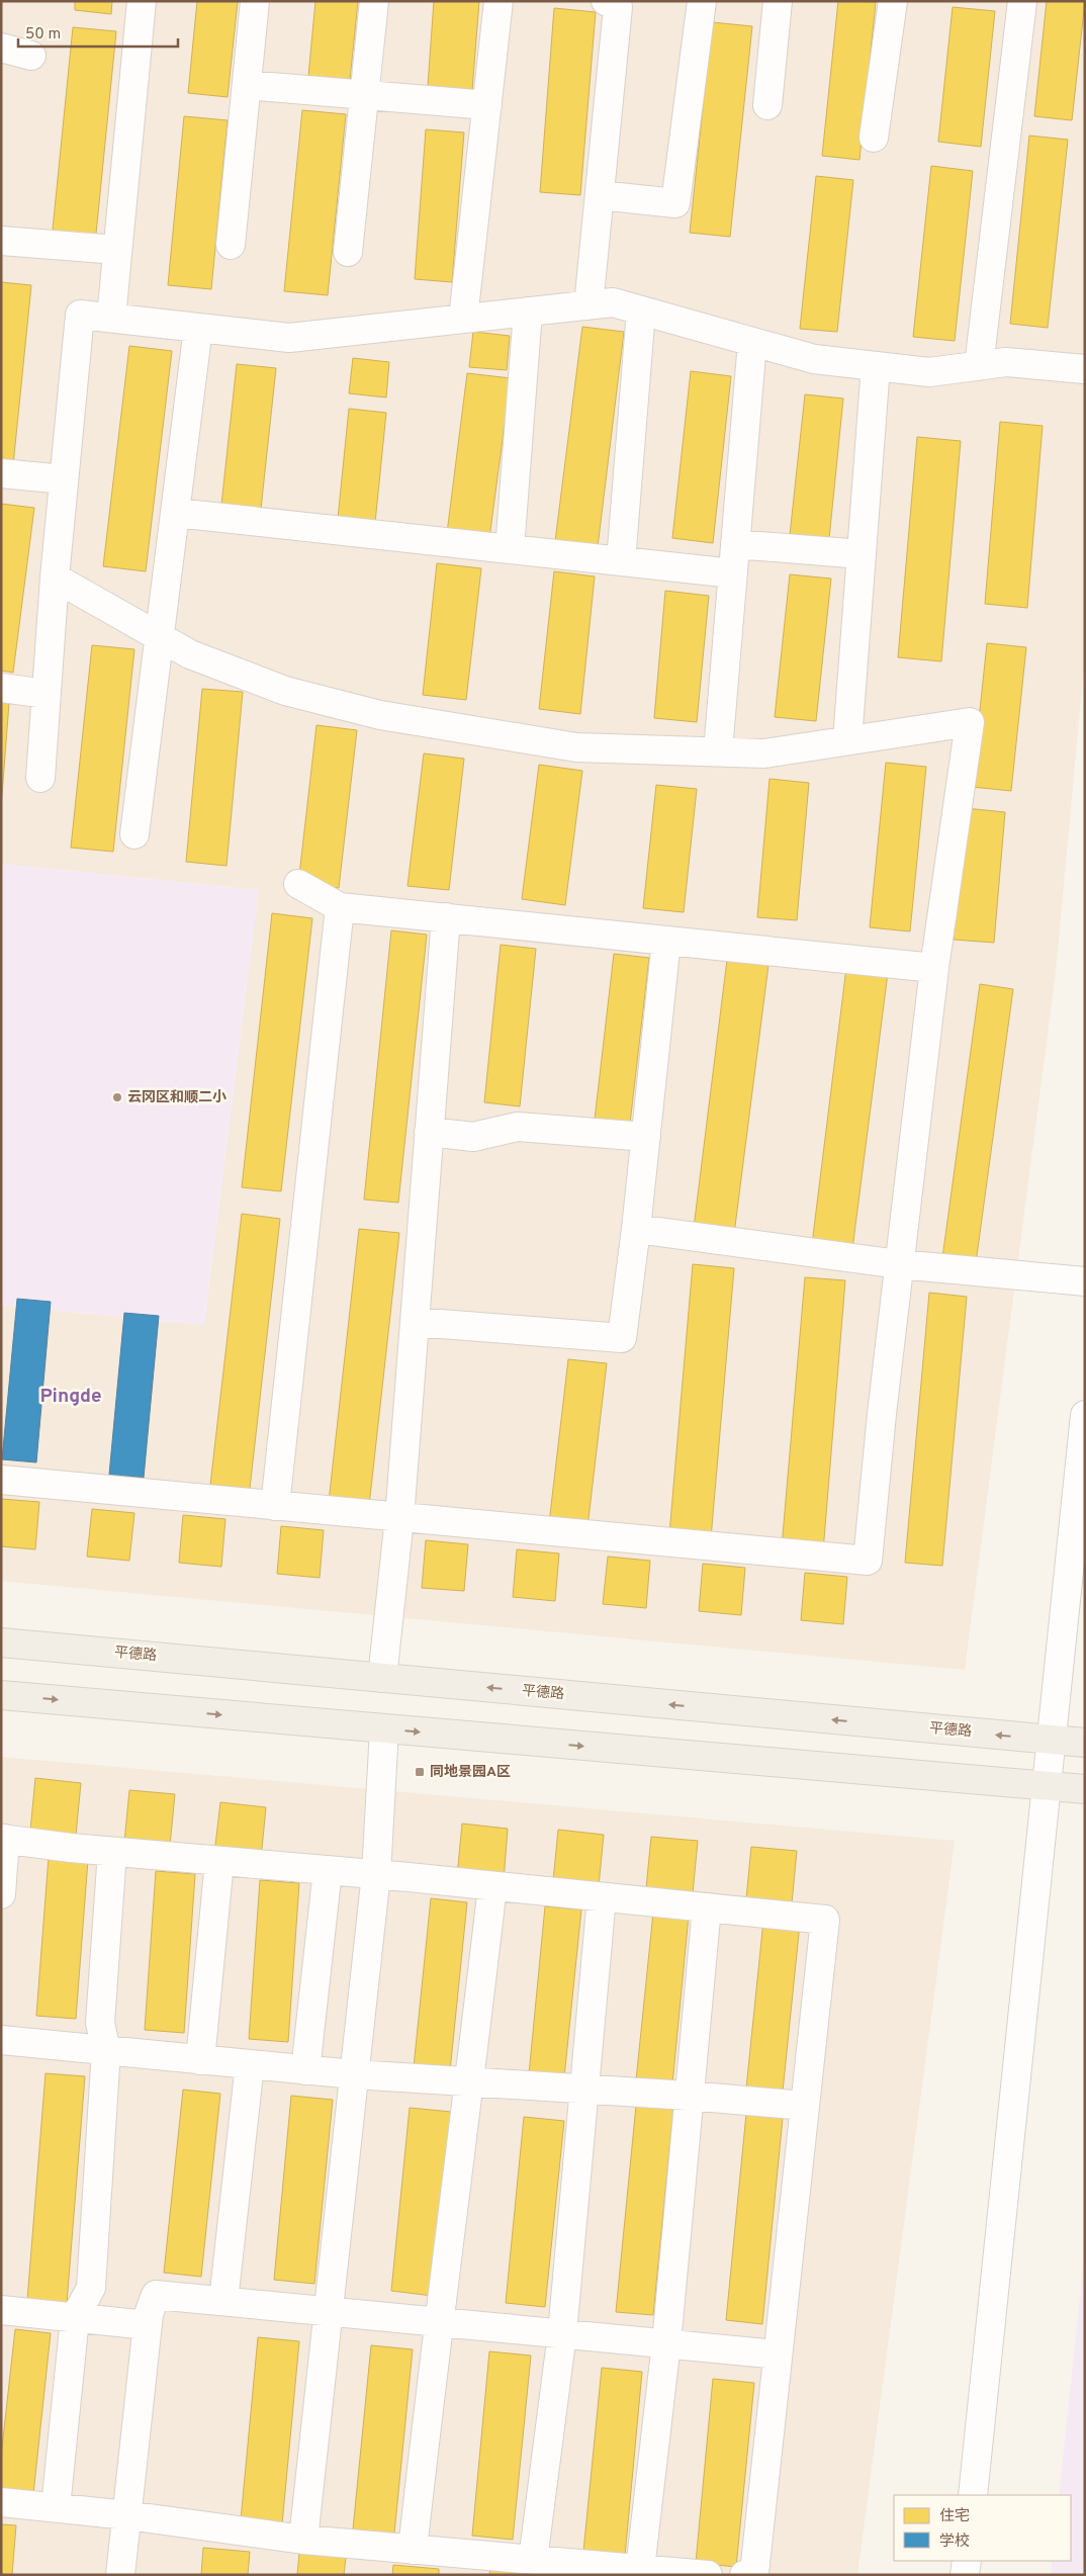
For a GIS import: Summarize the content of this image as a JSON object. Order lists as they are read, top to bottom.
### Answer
{
  "streets": {
    "main road": ["平德路"]
  },
  "districts": ["Pingde"],
  "places": {
    "other": ["云冈区和顺二小"],
    "transit": ["同地景园A区"]
  },
  "legend": ["住宅", "学校"],
  "scale_bar": "50 m"
}
